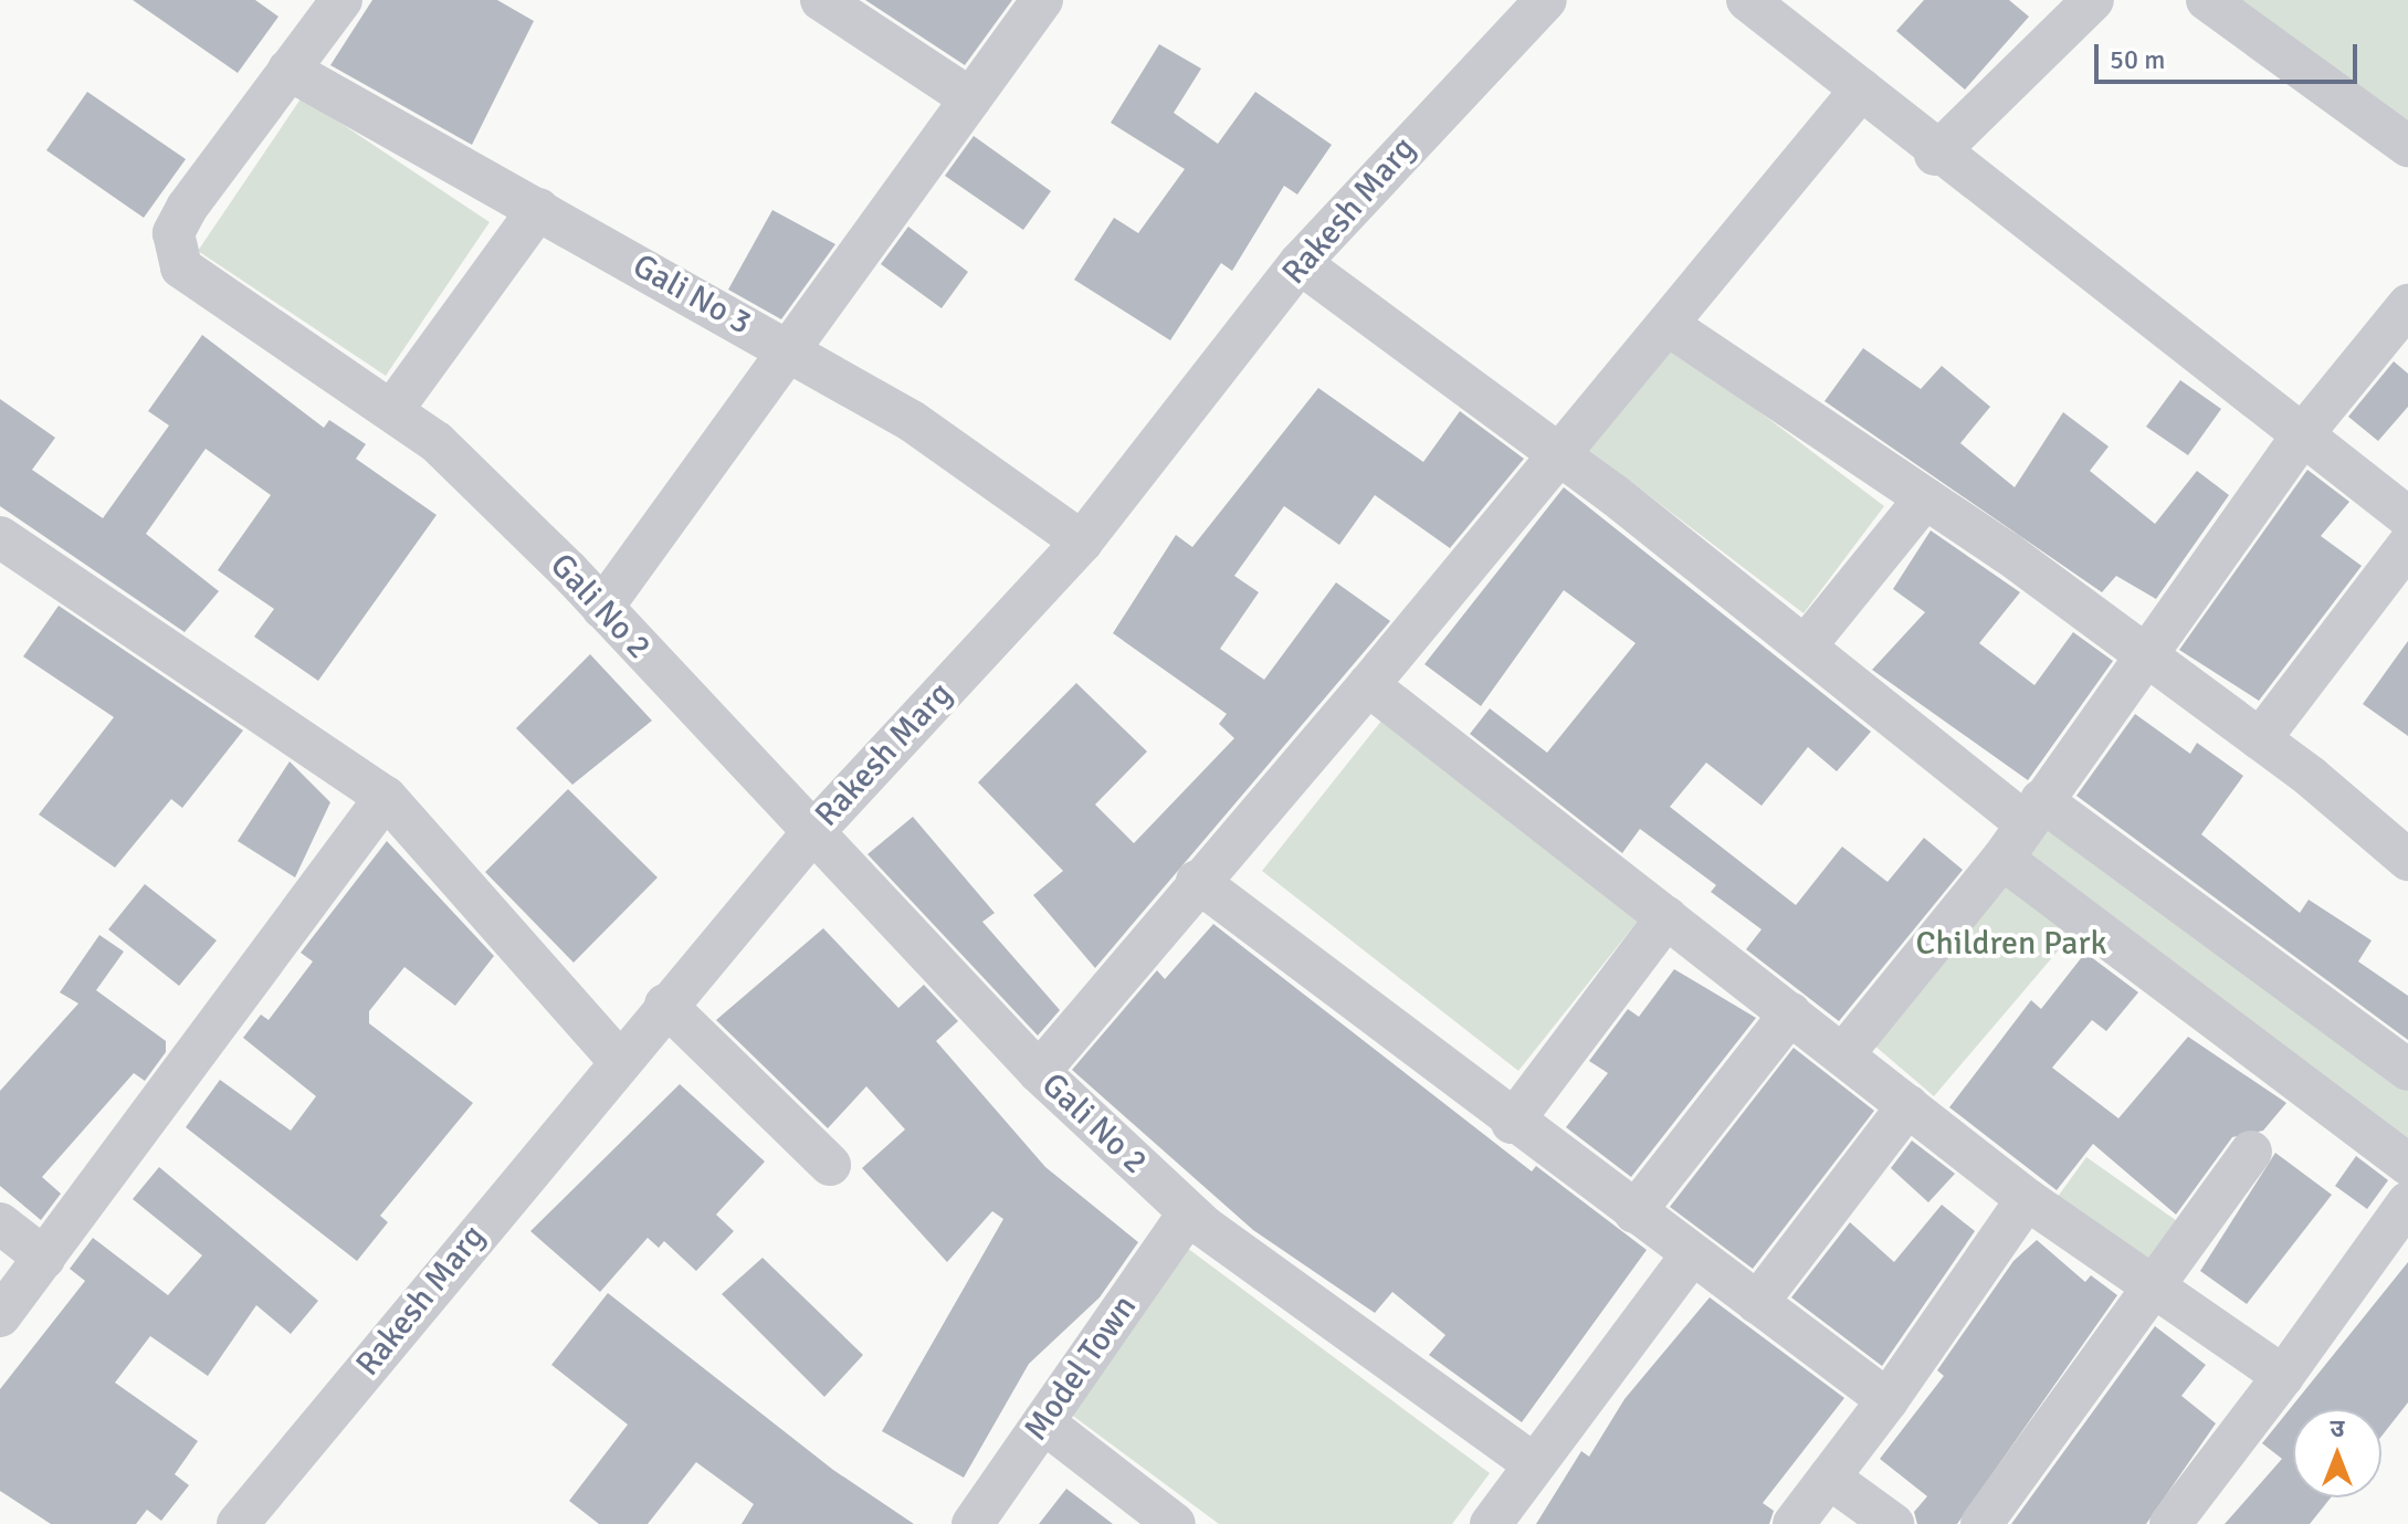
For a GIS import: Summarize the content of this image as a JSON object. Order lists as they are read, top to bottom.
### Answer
{
  "streets": {
    "street": [
      "Rakesh Marg",
      "Gali No 3",
      "Gali No 2",
      "Model Town"
    ]
  },
  "crossings": [
    ["Rakesh Marg", "Gali No 3"],
    ["Rakesh Marg", "Gali No 2"],
    ["Gali No 3", "Gali No 2"],
    ["Gali No 2", "Model Town"]
  ],
  "parks": ["Children Park"],
  "scale_bar": "50 m",
  "north": "top"
}
